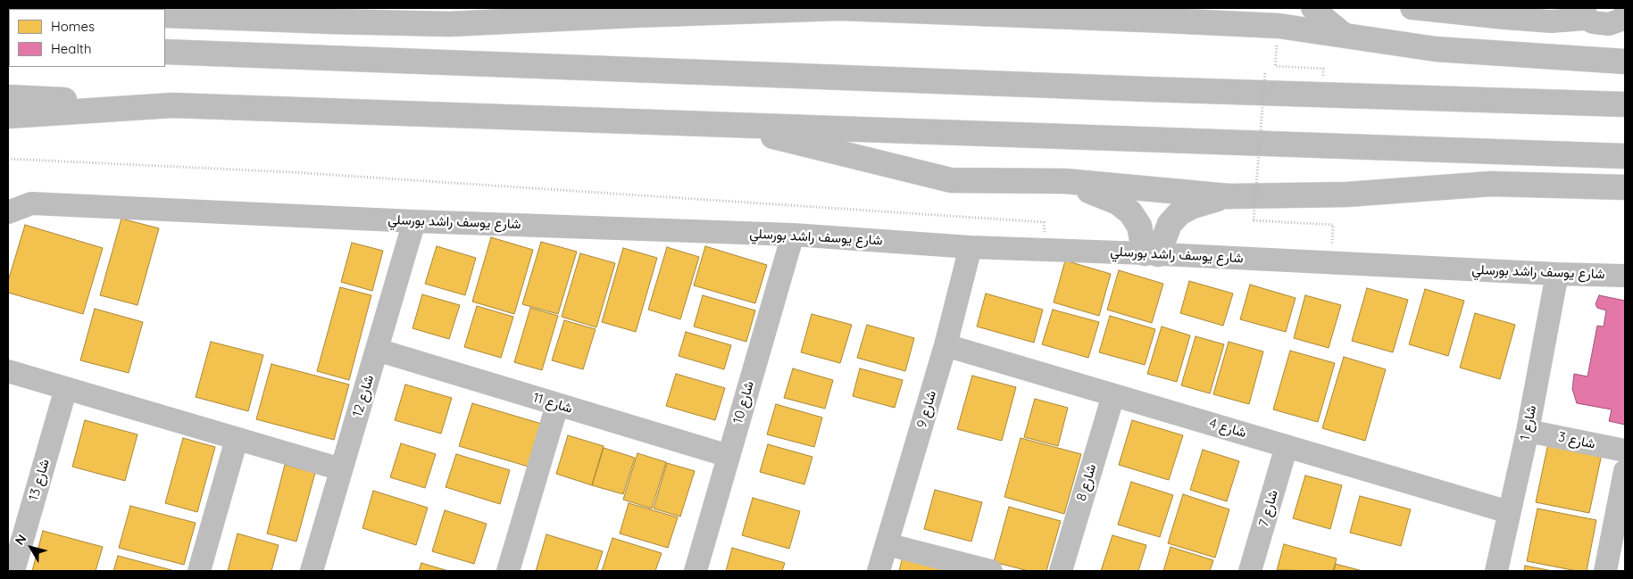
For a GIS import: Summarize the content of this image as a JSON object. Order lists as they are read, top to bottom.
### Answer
{
  "streets": {
    "street": [
      "شارع يوسف راشد بورسلي",
      "شارع 12",
      "شارع 10",
      "شارع 11",
      "شارع 9",
      "شارع 1",
      "شارع 4",
      "شارع 3",
      "شارع 13",
      "شارع 8",
      "شارع 7"
    ]
  },
  "crossings": [
    ["شارع يوسف راشد بورسلي", "شارع 12"],
    ["شارع يوسف راشد بورسلي", "شارع 10"],
    ["شارع يوسف راشد بورسلي", "شارع 9"],
    ["شارع يوسف راشد بورسلي", "شارع 1"],
    ["شارع 12", "شارع 11"],
    ["شارع 10", "شارع 11"],
    ["شارع 9", "شارع 4"],
    ["شارع 1", "شارع 4"],
    ["شارع 1", "شارع 3"],
    ["شارع 4", "شارع 8"],
    ["شارع 4", "شارع 7"]
  ],
  "legend": ["Homes", "Health"],
  "north": "top left"
}
